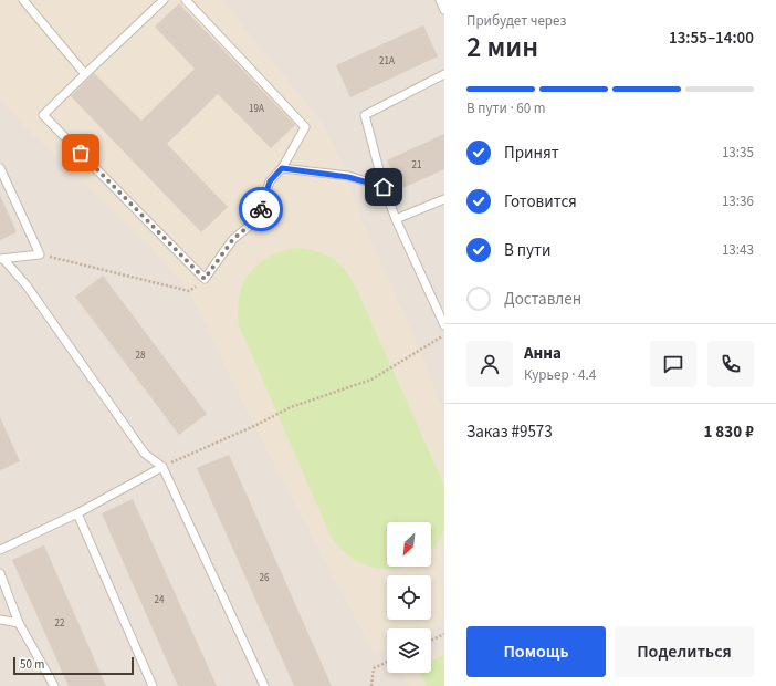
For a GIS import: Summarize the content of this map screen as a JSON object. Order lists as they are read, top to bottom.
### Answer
{
  "house_numbers": [
    "21А",
    "19А",
    "21",
    "28",
    "26",
    "24",
    "22"
  ],
  "scale_bar": "50 m",
  "north": "bottom left",
  "page": {
    "heading": ["2 мин", "Прибудет через", "13:55–14:00"],
    "panel": [
      "Анна",
      "Курьер · 4.4",
      "Заказ #9573",
      "1 830 ₽"
    ],
    "bar": "В пути · 60 m",
    "list": [
      ["Принят", "13:35"],
      ["Готовится", "13:36"],
      ["В пути", "13:43"],
      "Доставлен"
    ],
    "buttons": ["Помощь", "Поделиться"],
    "scale": "50 m"
  }
}
